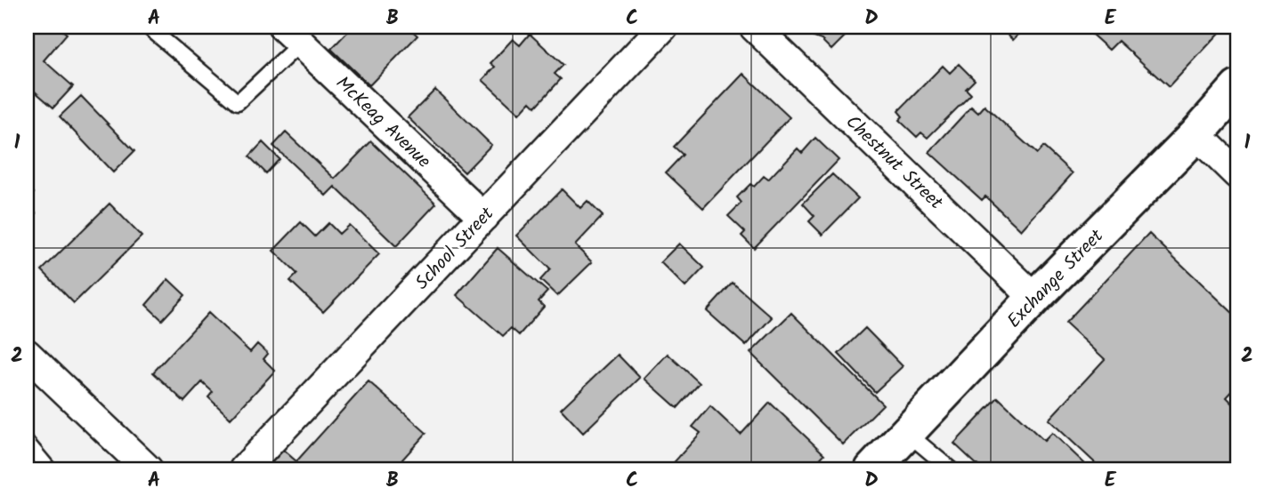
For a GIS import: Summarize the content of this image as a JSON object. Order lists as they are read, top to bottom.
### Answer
{
  "streets": {
    "street": [
      "McKeag Avenue",
      "Chestnut Street",
      "School Street",
      "Exchange Street"
    ]
  },
  "crossings": [
    ["McKeag Avenue", "School Street"],
    ["Chestnut Street", "Exchange Street"]
  ],
  "grid": {
    "columns": [
      "A",
      "B",
      "C",
      "D",
      "E"
    ],
    "rows": ["1", "2"]
  }
}
